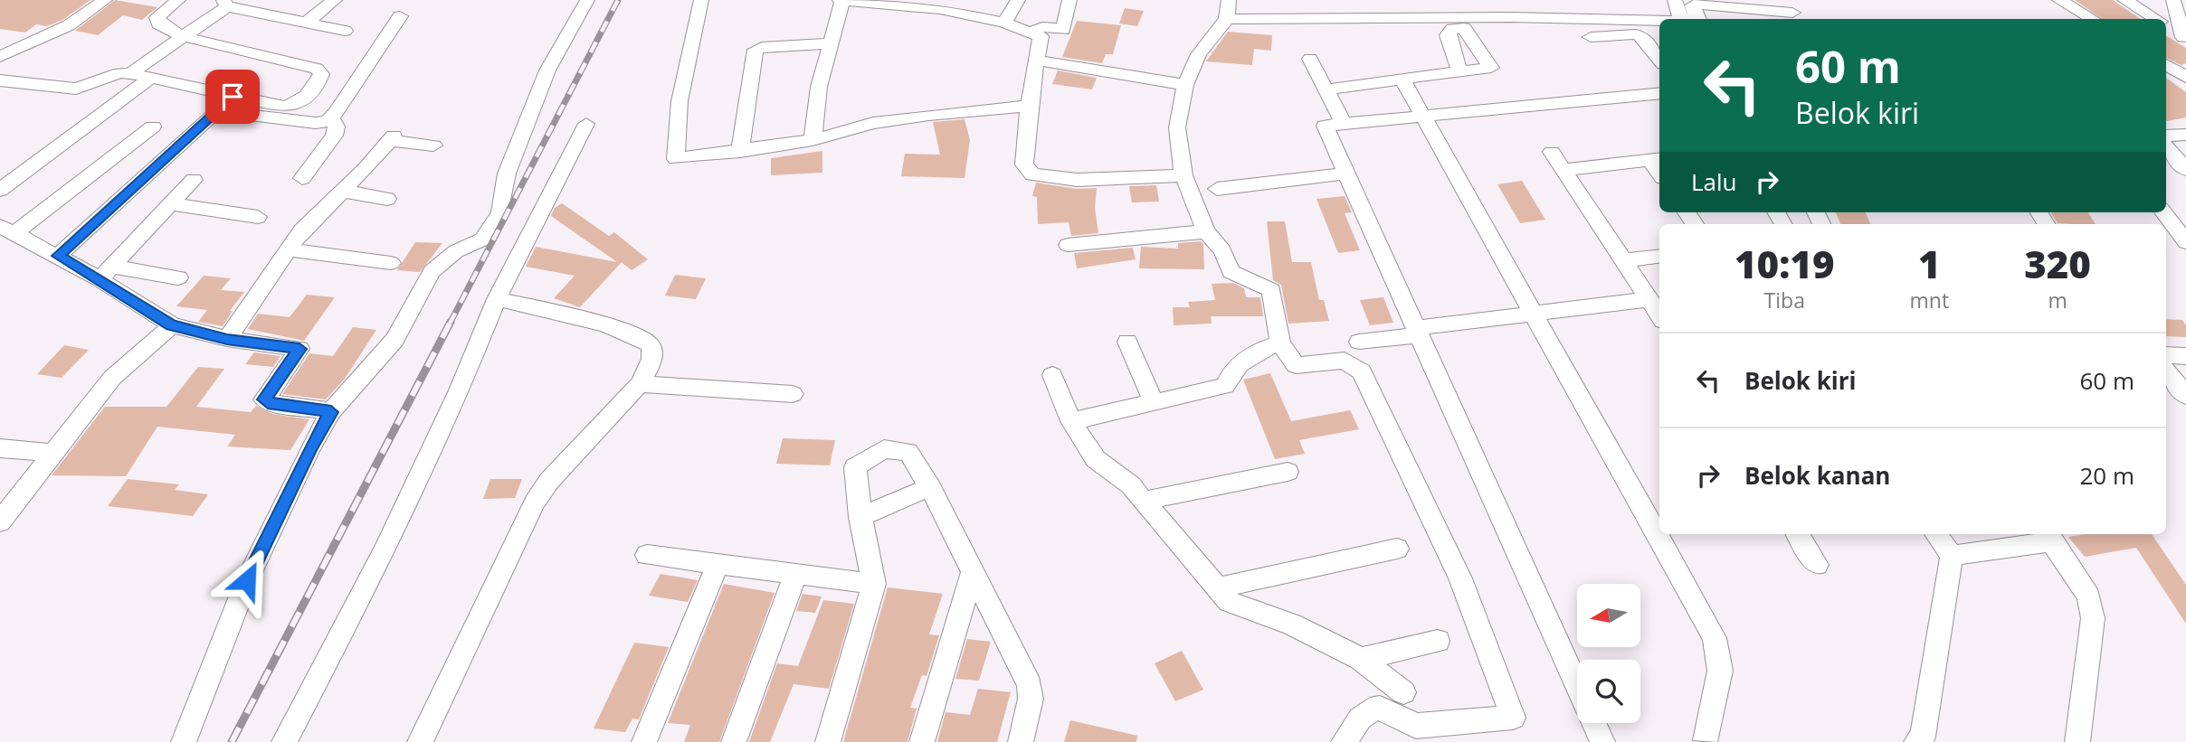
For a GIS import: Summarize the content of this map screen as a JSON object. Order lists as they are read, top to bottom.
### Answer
{
  "north": "left",
  "page": {
    "turn": ["60 m", "Belok kiri"],
    "then": "Lalu",
    "eta": [
      "10:19",
      "Tiba",
      "1",
      "mnt",
      "320",
      "m"
    ],
    "list": [
      {
        "name": "Belok kiri",
        "value": "60 m"
      },
      {
        "name": "Belok kanan",
        "value": "20 m"
      }
    ]
  }
}
